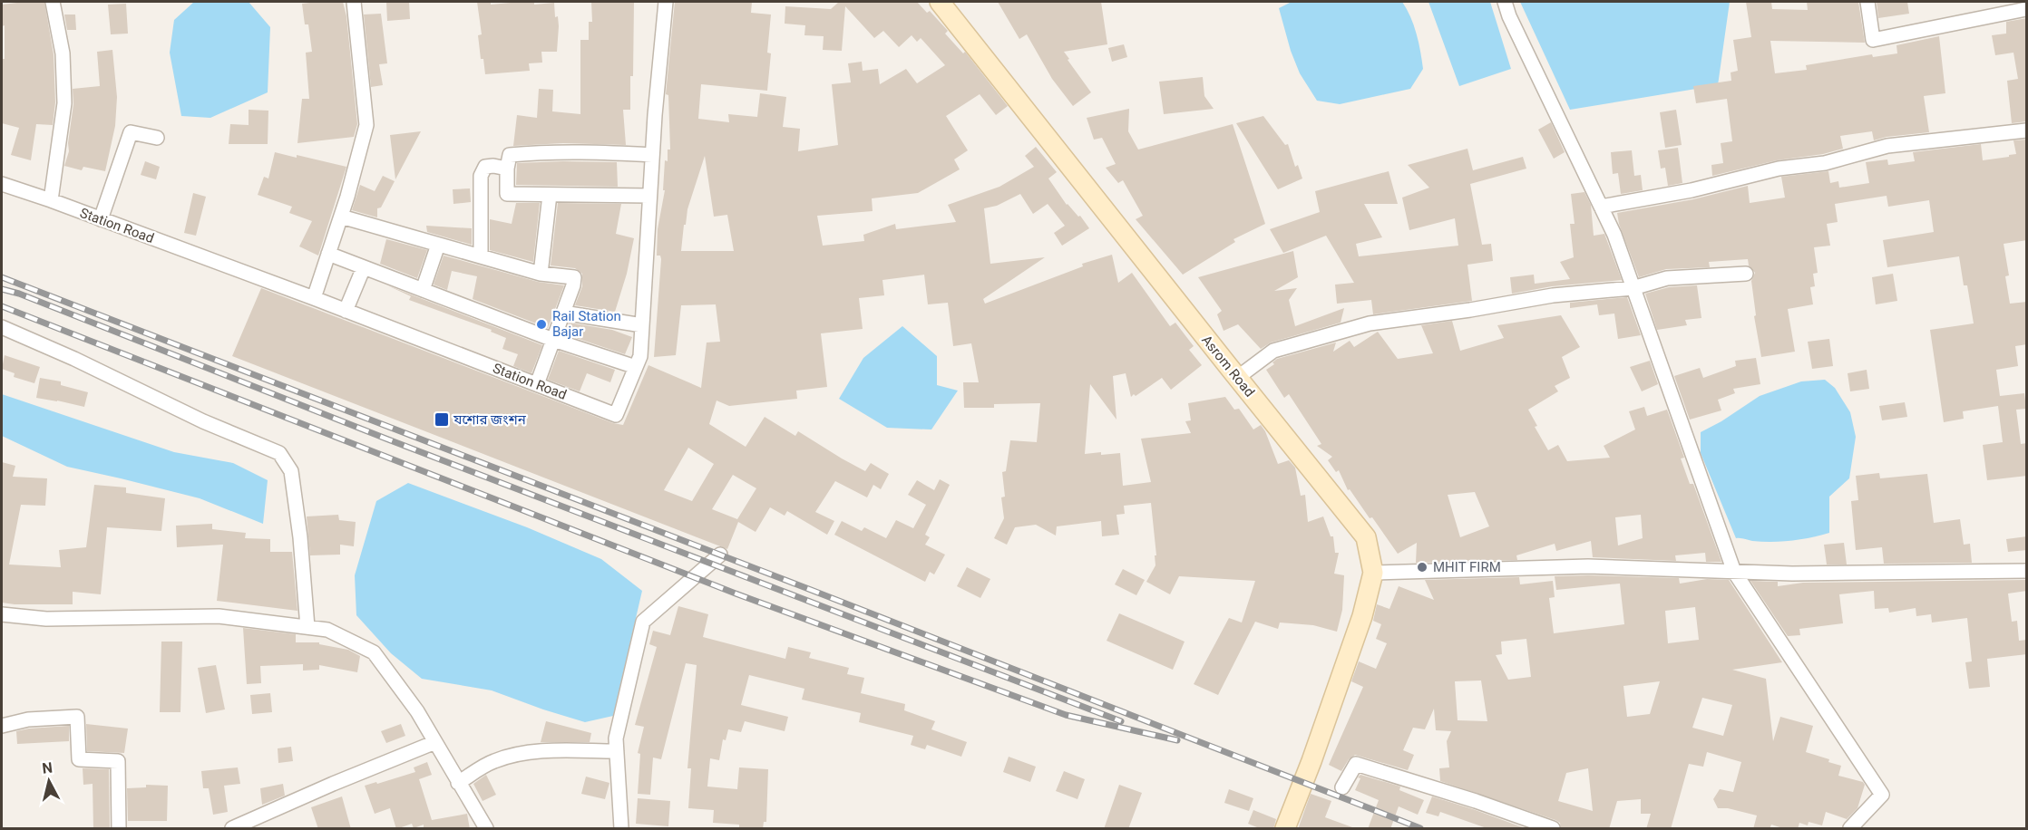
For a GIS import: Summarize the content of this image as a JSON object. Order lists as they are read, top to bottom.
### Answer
{
  "streets": {
    "street": ["Station Road", "Asrom Road"]
  },
  "places": {
    "other": ["Rail Station Bajar", "MHIT FIRM"],
    "transit": ["যশোর জংশন"]
  },
  "north": "top"
}
